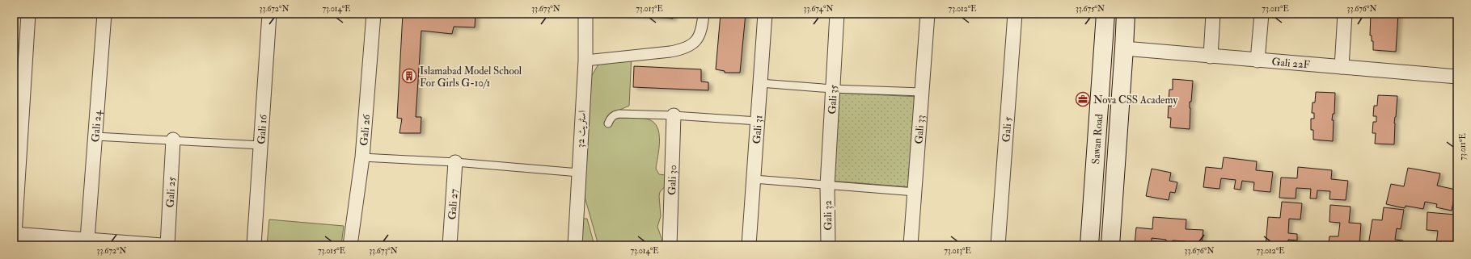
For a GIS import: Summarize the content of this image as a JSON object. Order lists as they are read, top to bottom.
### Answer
{
  "streets": {
    "main road": ["Sawan Road"],
    "street": [
      "Gali 22F",
      "Gali 35",
      "Gali 24",
      "اسٹریٹ 32",
      "Gali 31",
      "Gali 16",
      "Gali 26",
      "Gali 33",
      "Gali 5",
      "Gali 30",
      "Gali 25",
      "Gali 27",
      "Gali 32"
    ]
  },
  "crossings": [
    ["Gali 22F", "Sawan Road"],
    ["Gali 35", "Gali 32"]
  ],
  "places": {
    "building": ["Islamabad Model School For Girls G-10/1"],
    "office": ["Nova CSS Academy"]
  },
  "coordinates": [
    "33.672°N",
    "73.014°E",
    "33.673°N",
    "73.013°E",
    "33.674°N",
    "73.012°E",
    "33.675°N",
    "73.011°E",
    "33.676°N",
    "73.015°E"
  ]
}
